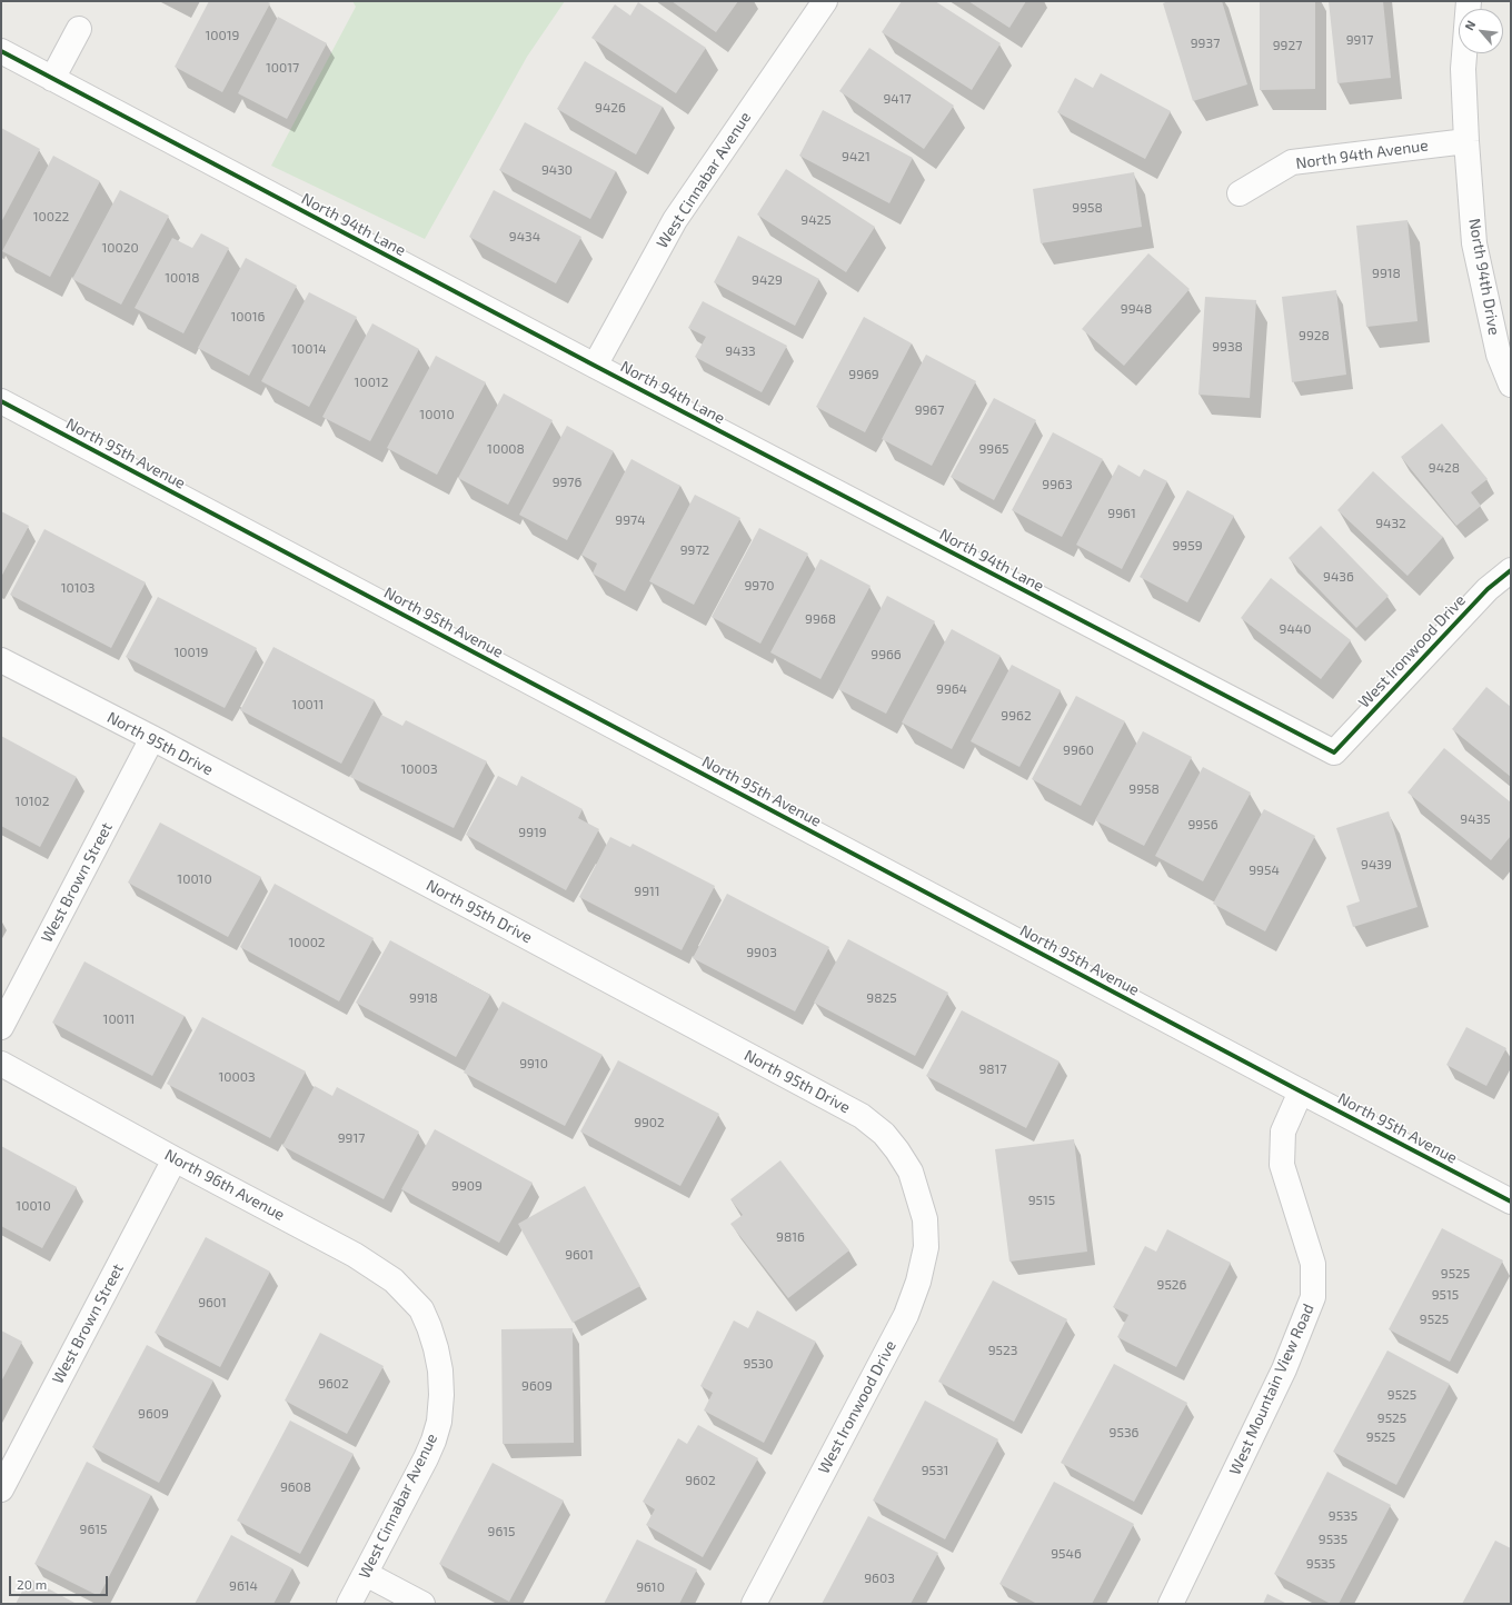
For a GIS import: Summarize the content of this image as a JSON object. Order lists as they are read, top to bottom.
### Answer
{
  "streets": {
    "street": [
      "North 94th Avenue",
      "West Cinnabar Avenue",
      "North 94th Lane",
      "North 94th Drive",
      "North 95th Avenue",
      "West Ironwood Drive",
      "North 95th Drive",
      "West Brown Street",
      "North 96th Avenue",
      "West Mountain View Road"
    ]
  },
  "crossings": [
    ["North 94th Avenue", "North 94th Drive"],
    ["West Cinnabar Avenue", "North 94th Lane"],
    ["West Cinnabar Avenue", "North 96th Avenue"],
    ["North 94th Lane", "West Ironwood Drive"],
    ["North 95th Avenue", "West Mountain View Road"],
    ["West Ironwood Drive", "North 95th Drive"],
    ["North 95th Drive", "West Brown Street"],
    ["West Brown Street", "North 96th Avenue"]
  ],
  "house_numbers": [
    "10019",
    "9917",
    "9937",
    "9927",
    "10017",
    "9417",
    "9426",
    "9421",
    "9430",
    "9958",
    "10022",
    "9425",
    "9434",
    "10020",
    "9918",
    "10018",
    "9429",
    "9948",
    "10016",
    "9928",
    "9938",
    "10014",
    "9433",
    "9969",
    "10012",
    "9967",
    "10010",
    "10008",
    "9965",
    "9428",
    "9976",
    "9963",
    "9961",
    "9974",
    "9432",
    "9959",
    "9972",
    "9436",
    "9970",
    "10103",
    "9968",
    "9440",
    "10019",
    "9966",
    "9964",
    "10011",
    "9962",
    "9960",
    "10003",
    "9958",
    "10102",
    "9435",
    "9956",
    "9919",
    "9439",
    "9954",
    "10010",
    "9911",
    "10002",
    "9903",
    "9918",
    "9825",
    "10011",
    "9910",
    "9817",
    "10003",
    "9902",
    "9917",
    "9909",
    "9515",
    "10010",
    "9816",
    "9601",
    "9525",
    "9526",
    "9515",
    "9601",
    "9525",
    "9523",
    "9530",
    "9602",
    "9609",
    "9525",
    "9609",
    "9525",
    "9536",
    "9525",
    "9531",
    "9602",
    "9608",
    "9535",
    "9615",
    "9615",
    "9535",
    "9546",
    "9535",
    "9603",
    "9614",
    "9610"
  ],
  "scale_bar": "20 m",
  "north": "top left"
}
